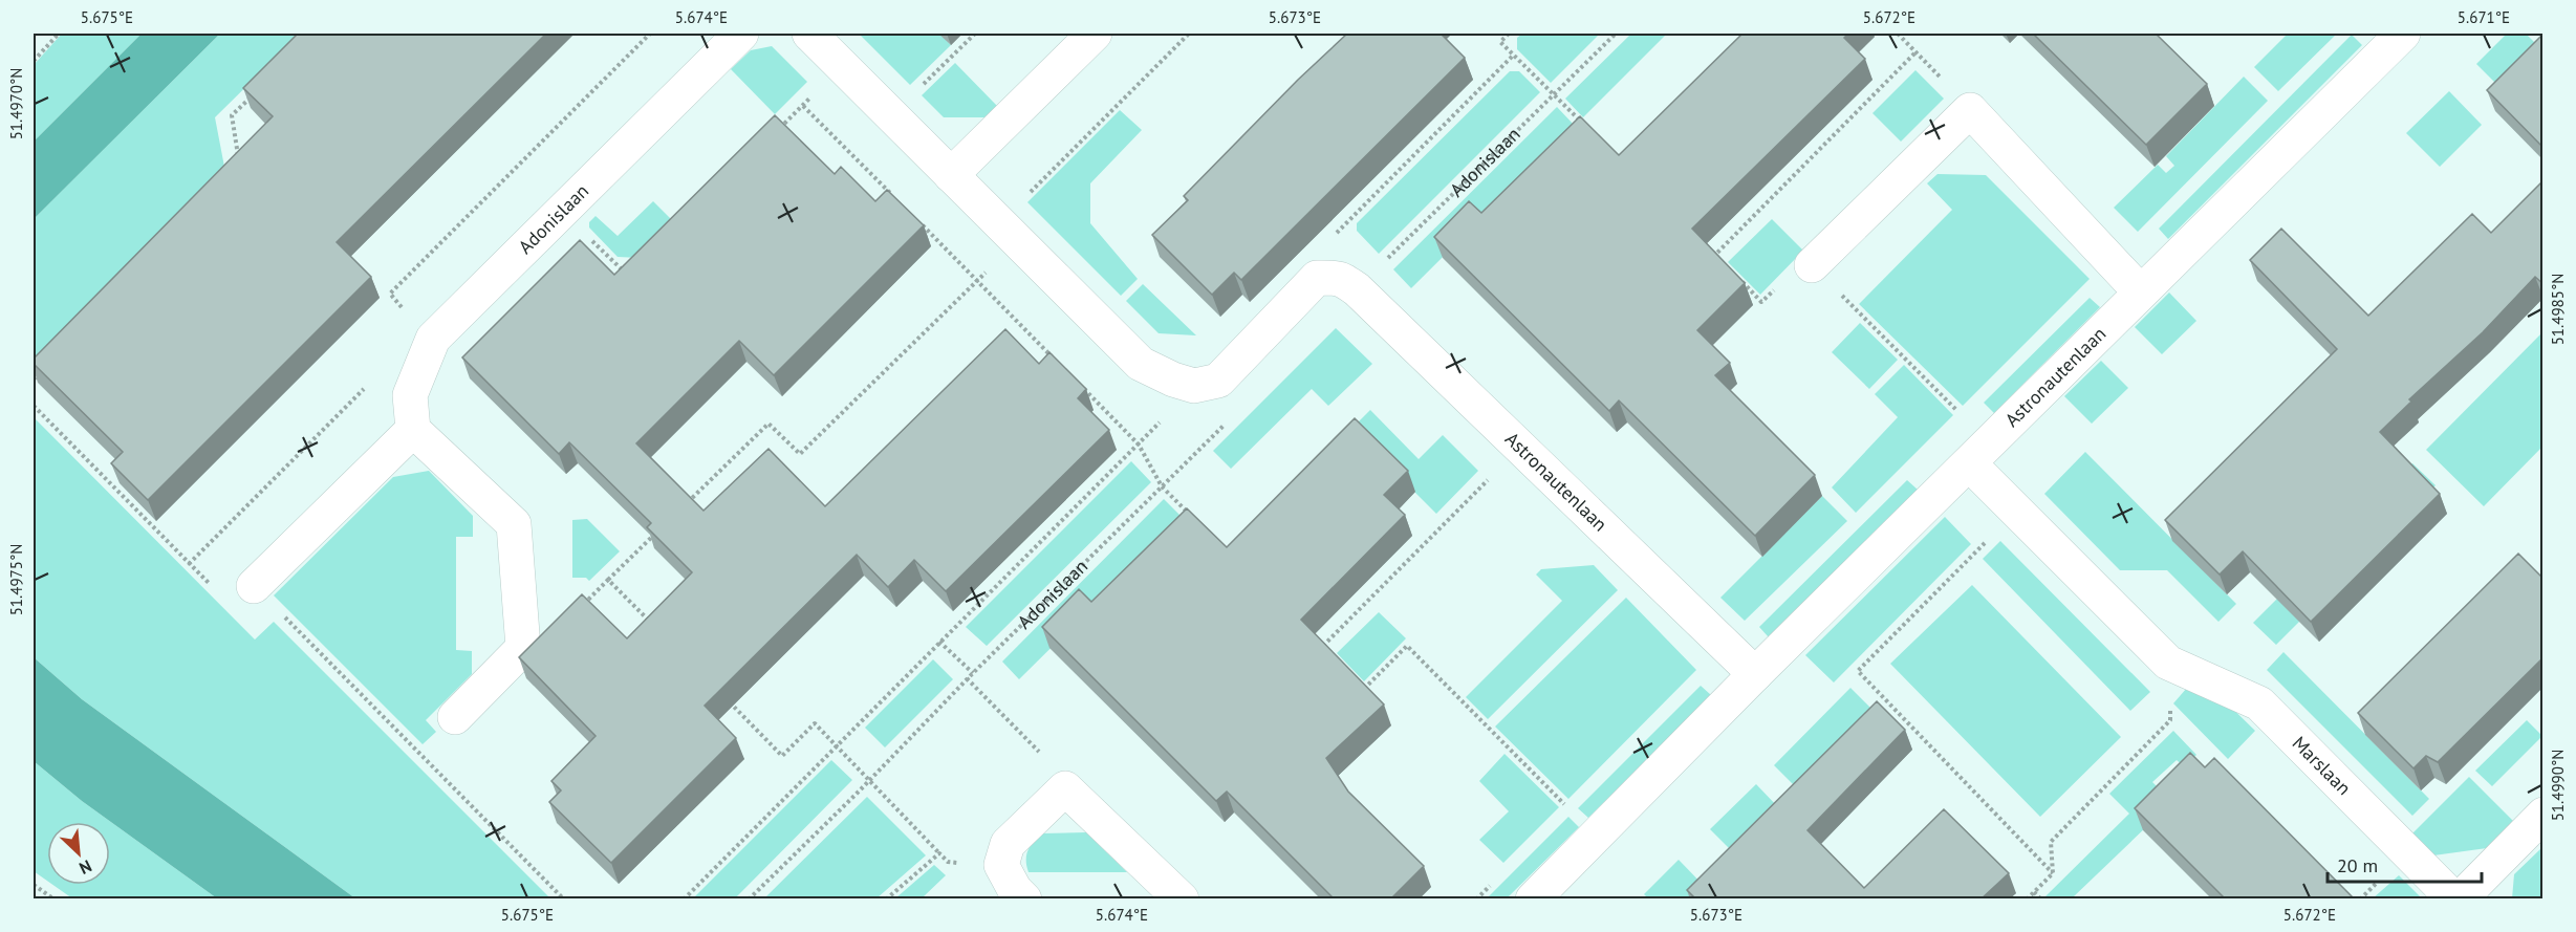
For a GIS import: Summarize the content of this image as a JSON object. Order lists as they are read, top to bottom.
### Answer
{
  "streets": {
    "street": ["Adonislaan", "Astronautenlaan", "Marslaan"]
  },
  "crossings": [
    ["Adonislaan", "Astronautenlaan"],
    ["Astronautenlaan", "Marslaan"]
  ],
  "scale_bar": "20 m",
  "north": "bottom right",
  "coordinates": [
    "5.675°E",
    "5.674°E",
    "5.673°E",
    "5.672°E",
    "5.671°E",
    "51.4970°N",
    "51.4985°N",
    "51.4975°N",
    "51.4990°N"
  ]
}
